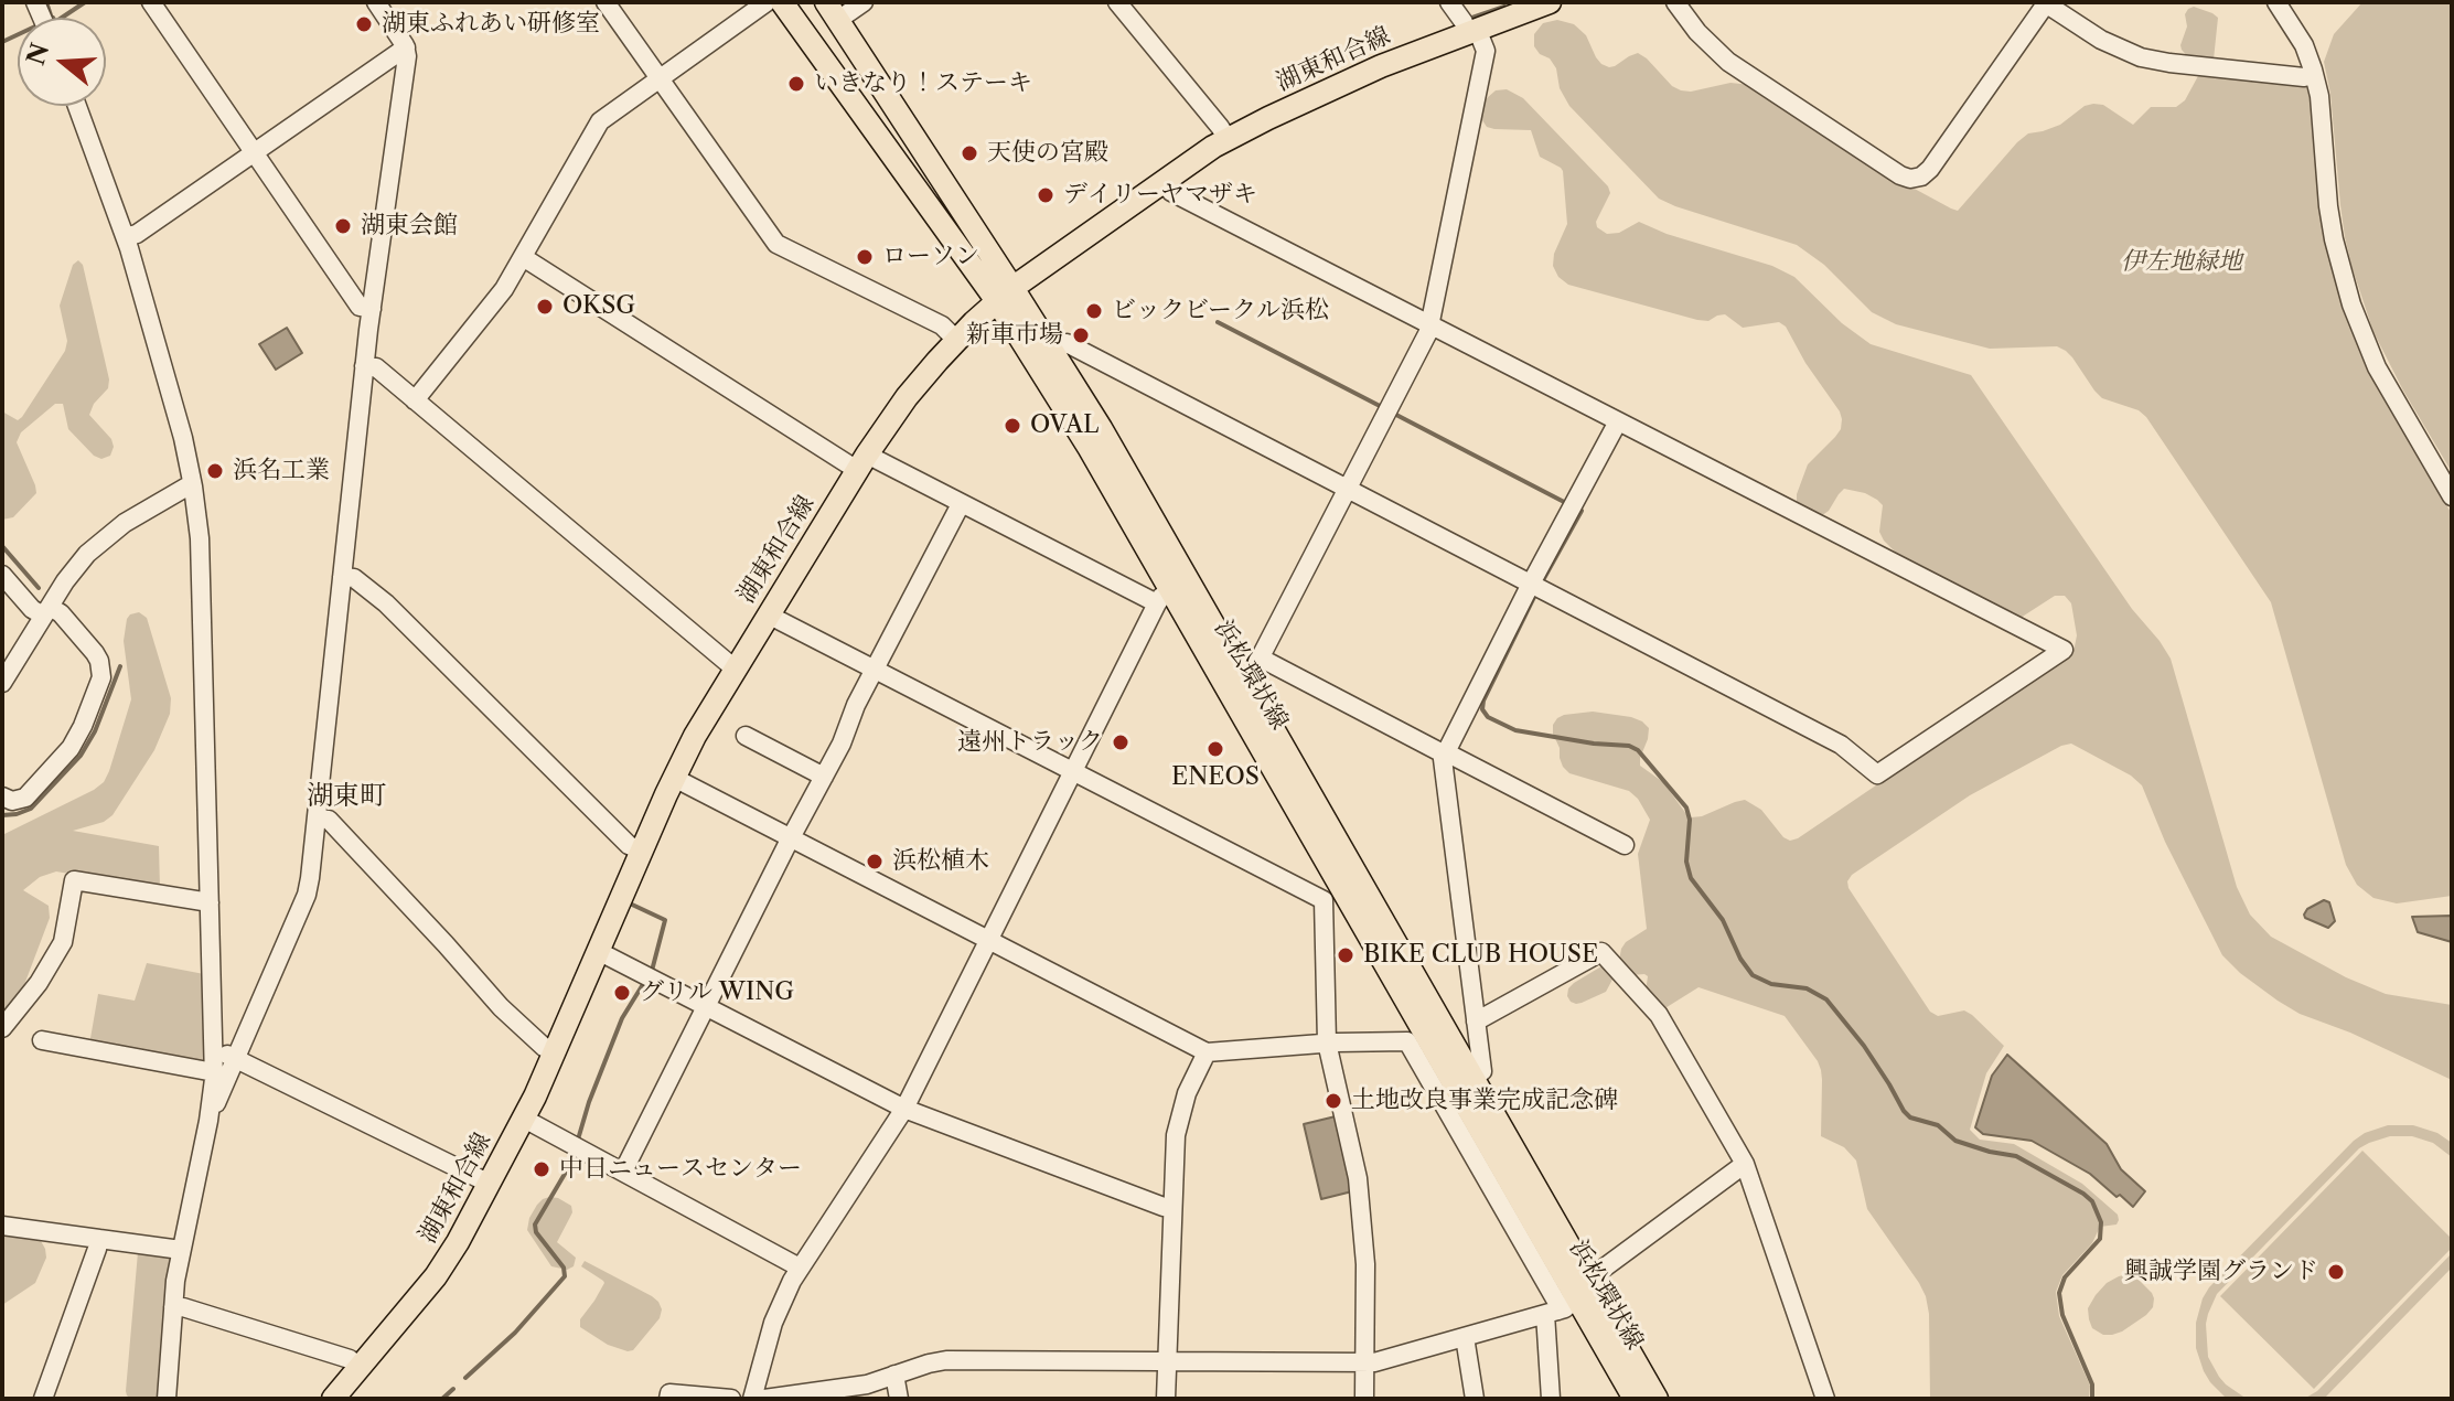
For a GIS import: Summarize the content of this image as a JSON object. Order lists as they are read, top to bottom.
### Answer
{
  "streets": {
    "main road": ["湖東和合線", "浜松環状線"]
  },
  "crossings": [
    ["湖東和合線", "浜松環状線"]
  ],
  "districts": ["湖東町"],
  "parks": ["伊左地緑地"],
  "places": [
    "湖東ふれあい研修室",
    "いきなり！ステーキ",
    "天使の宮殿",
    "デイリーヤマザキ",
    "湖東会館",
    "ローソン",
    "OKSG",
    "ビックビークル浜松",
    "新車市場",
    "OVAL",
    "浜名工業",
    "遠州トラック",
    "ENEOS",
    "浜松植木",
    "BIKE CLUB HOUSE",
    "グリル WING",
    "土地改良事業完成記念碑",
    "中日ニュースセンター",
    "興誠学園グランド"
  ],
  "north": "left"
}
